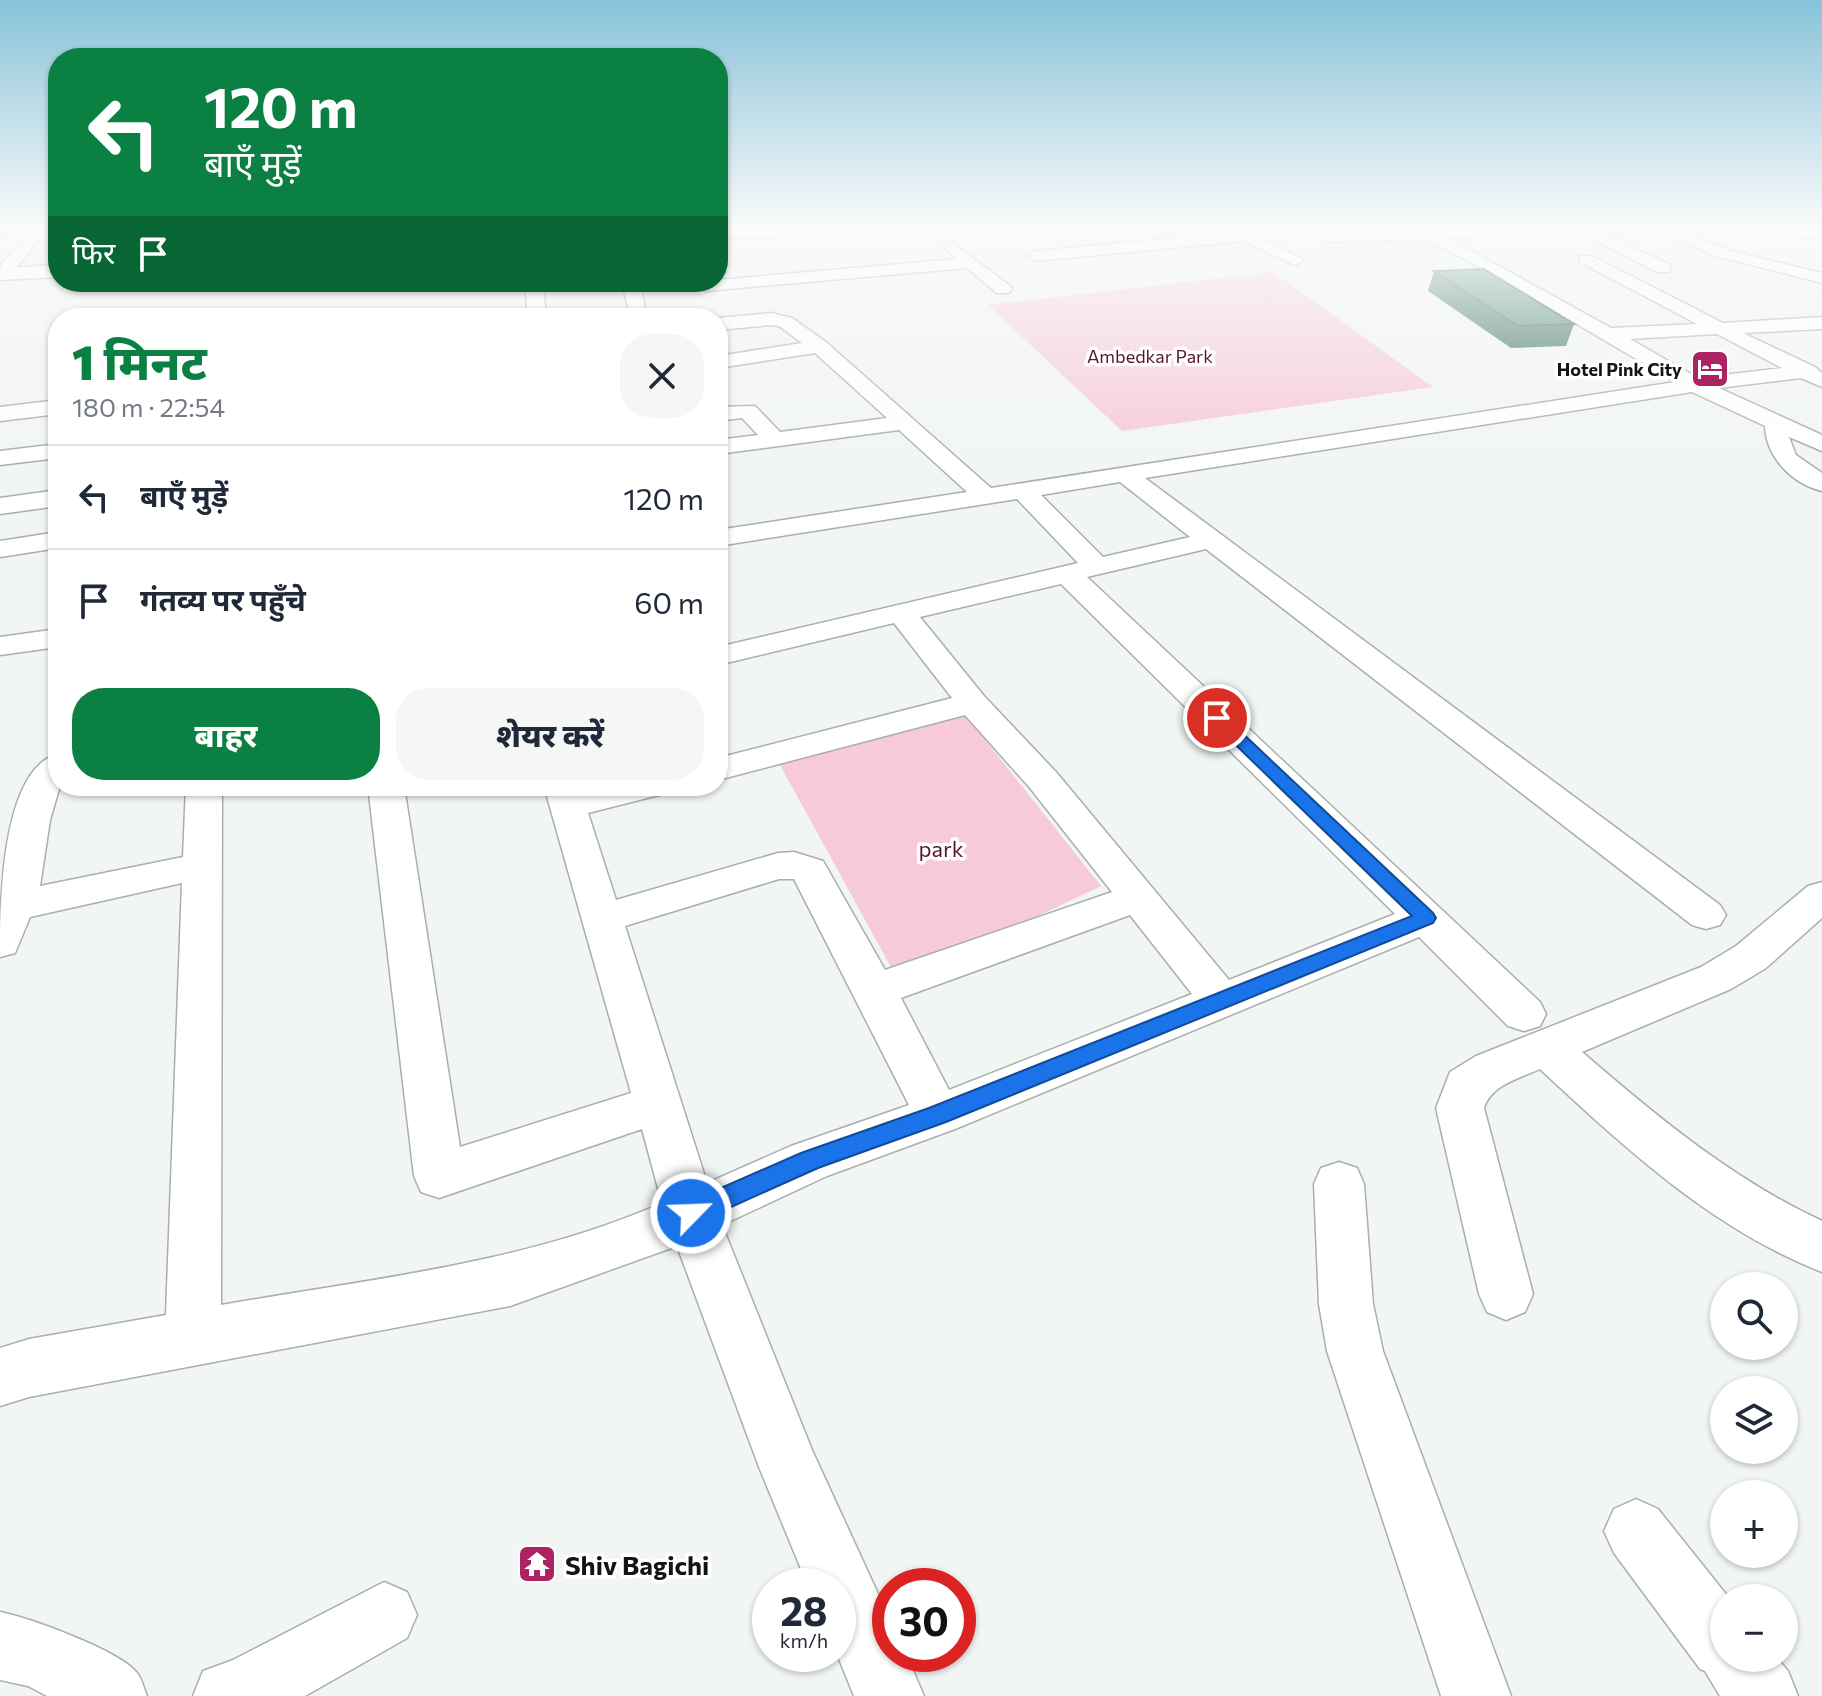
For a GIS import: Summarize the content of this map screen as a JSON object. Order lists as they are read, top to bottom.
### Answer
{
  "parks": ["Ambedkar Park", "park"],
  "places": {
    "hotel": ["Hotel Pink City"],
    "temple": ["Shiv Bagichi"]
  },
  "page": {
    "turn": ["120 m", "बाएँ मुड़ें"],
    "then": "फिर",
    "heading": ["1 मिनट", "180 m · 22:54"],
    "list": [
      {
        "name": "बाएँ मुड़ें",
        "value": "120 m"
      },
      {
        "name": "गंतव्य पर पहुँचे",
        "value": "60 m"
      }
    ],
    "buttons": ["बाहर", "शेयर करें"],
    "map_buttons": ["+", "−"],
    "speed": "28 km/h",
    "limit": "30"
  }
}
